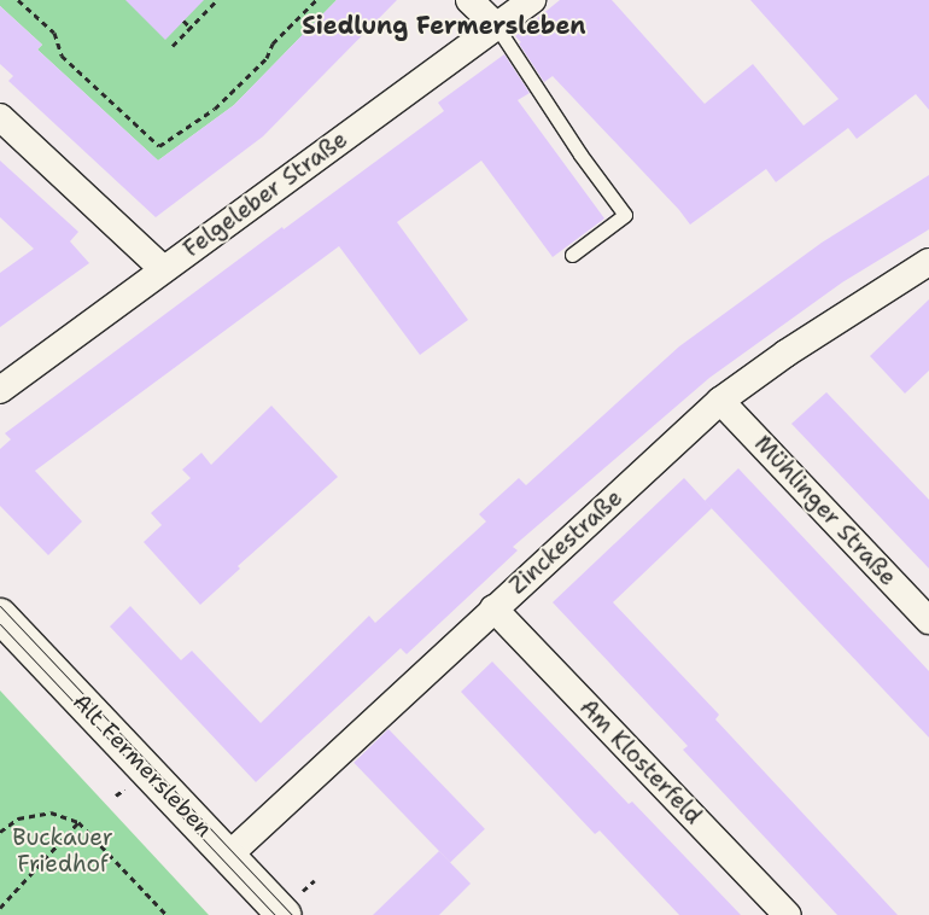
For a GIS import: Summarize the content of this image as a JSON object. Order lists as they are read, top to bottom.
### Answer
{
  "streets": {
    "main road": ["Alt Fermersleben"],
    "street": [
      "Felgeleber Straße",
      "Mühlinger Straße",
      "Zinckestraße",
      "Am Klosterfeld"
    ]
  },
  "crossings": [
    ["Mühlinger Straße", "Zinckestraße"],
    ["Zinckestraße", "Am Klosterfeld"],
    ["Zinckestraße", "Alt Fermersleben"]
  ],
  "districts": ["Siedlung Fermersleben"],
  "parks": ["Buckauer Friedhof"]
}
